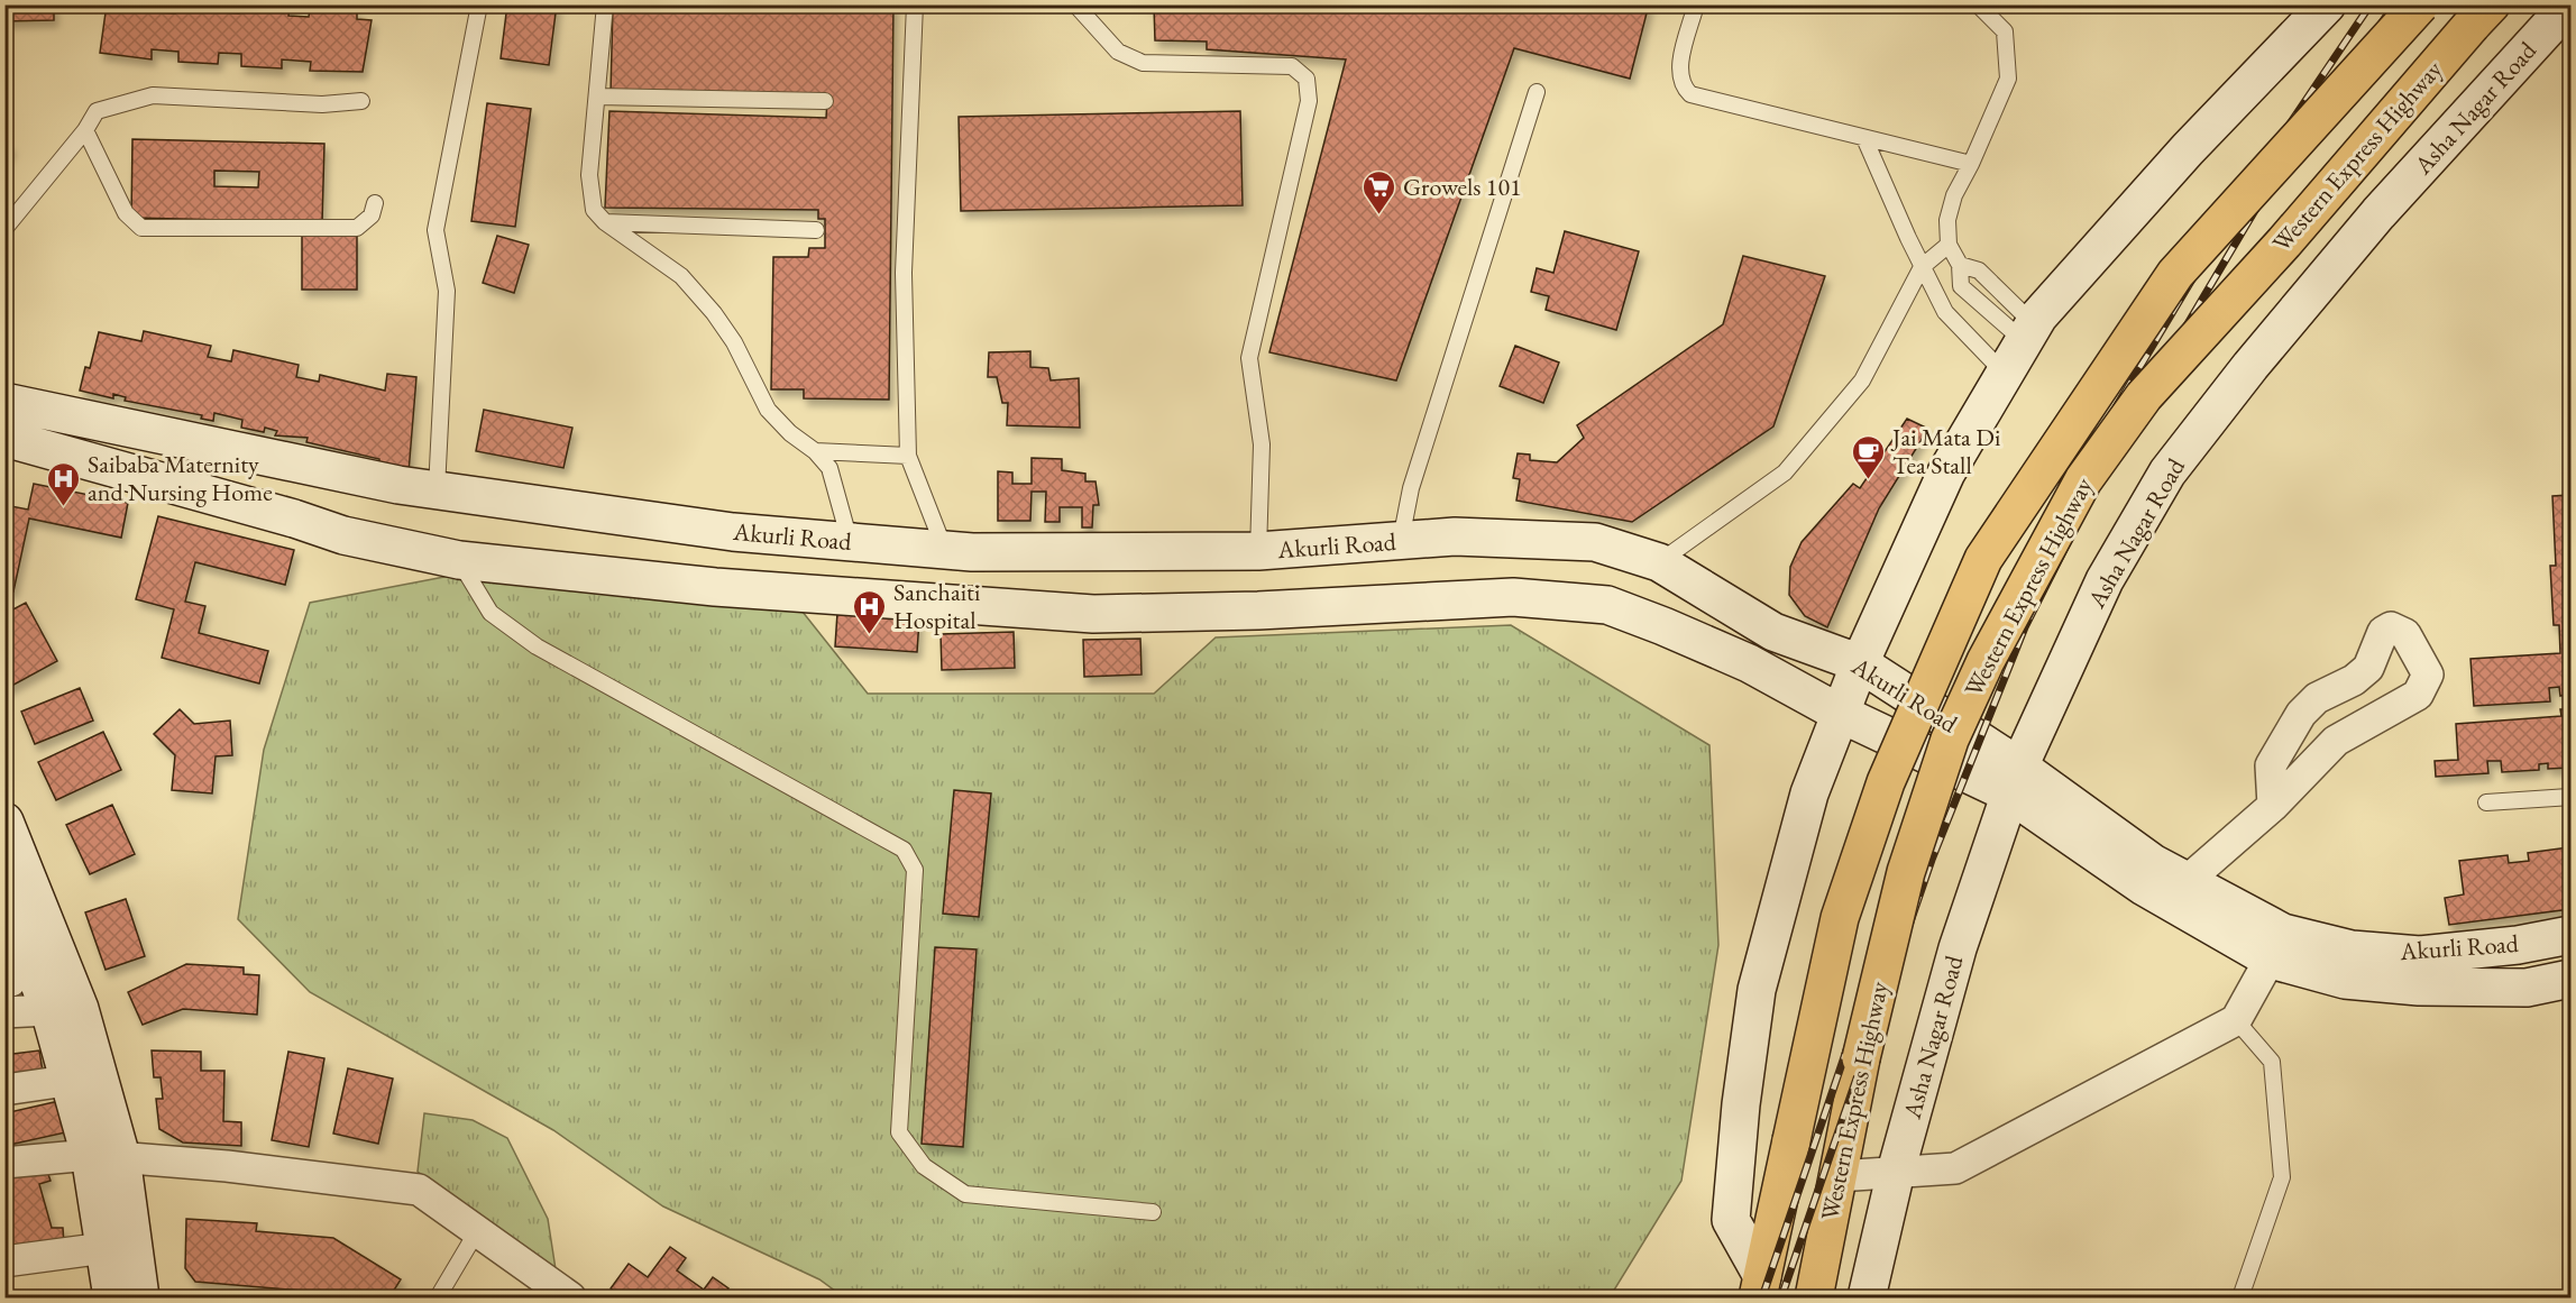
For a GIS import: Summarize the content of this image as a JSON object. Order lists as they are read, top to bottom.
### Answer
{
  "streets": {
    "highway": ["Western Express Highway"],
    "street": ["Asha Nagar Road", "Akurli Road"]
  },
  "crossings": [
    ["Asha Nagar Road", "Akurli Road"]
  ],
  "places": {
    "supermarket": ["Growels 101"],
    "cafe": ["Jai Mata Di Tea Stall"],
    "hospital": ["Saibaba Maternity and Nursing Home", "Sanchaiti Hospital"]
  }
}
